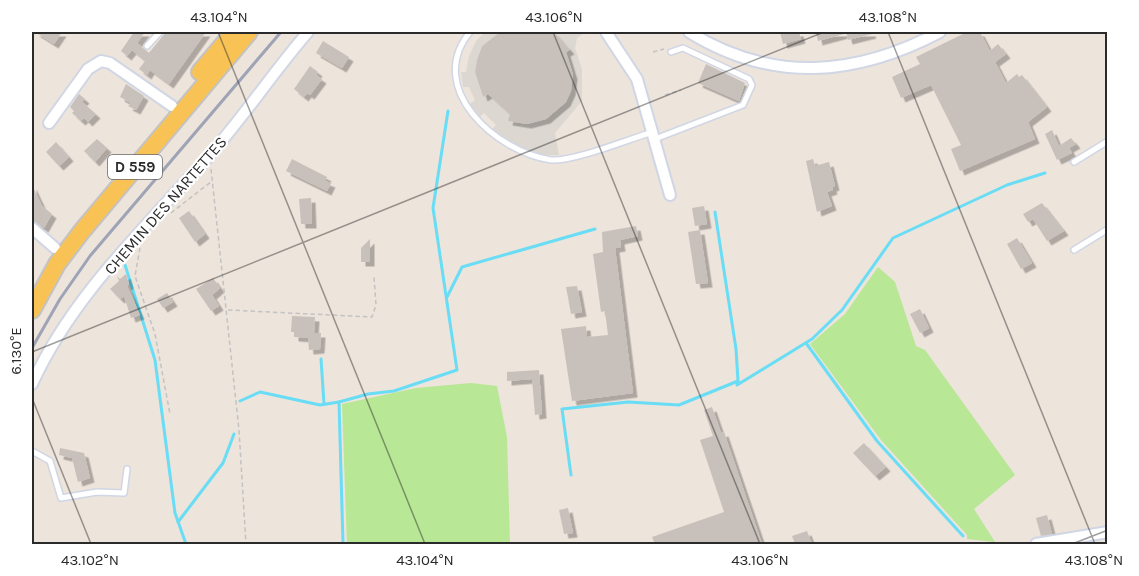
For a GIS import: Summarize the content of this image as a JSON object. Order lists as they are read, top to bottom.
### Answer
{
  "streets": {
    "main road": ["D 559"],
    "street": ["CHEMIN DES NARTETTES"]
  },
  "coordinates": [
    "43.104°N",
    "43.106°N",
    "43.108°N",
    "6.130°E",
    "43.102°N"
  ]
}
